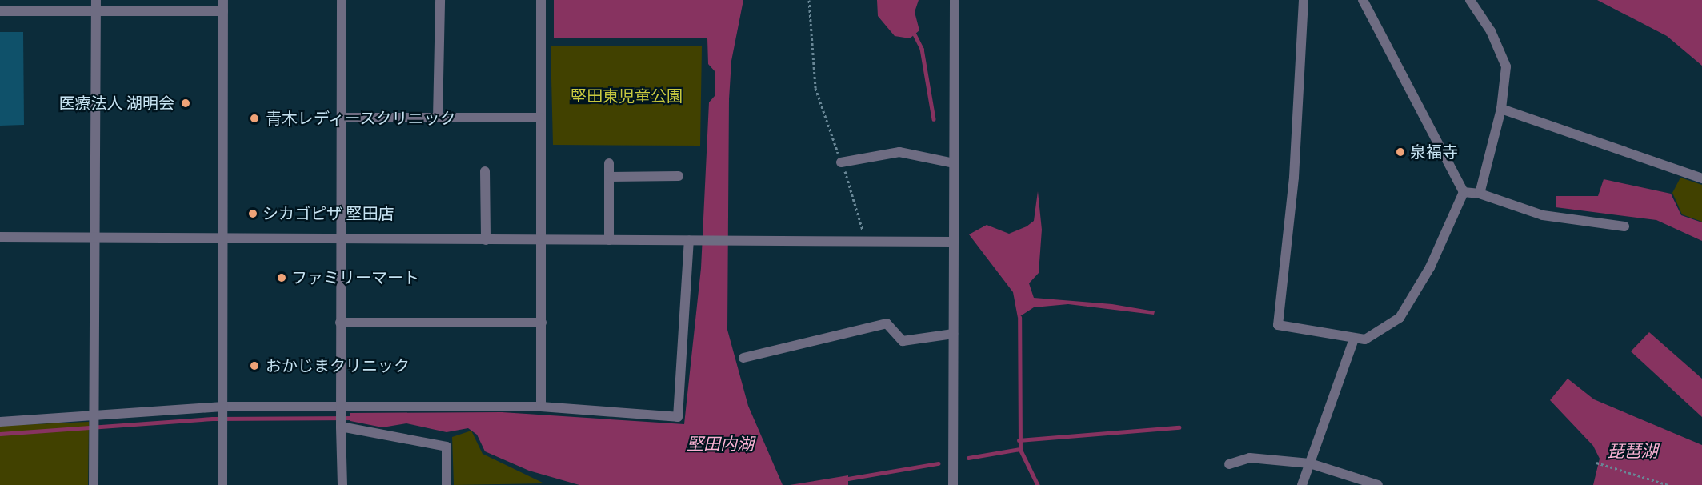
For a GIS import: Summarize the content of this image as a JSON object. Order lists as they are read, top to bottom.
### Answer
{
  "water": ["堅田内湖", "琵琶湖"],
  "parks": ["堅田東児童公園"],
  "places": [
    "医療法人 湖明会",
    "青木レディースクリニック",
    "泉福寺",
    "シカゴピザ 堅田店",
    "ファミリーマート",
    "おかじまクリニック"
  ]
}
